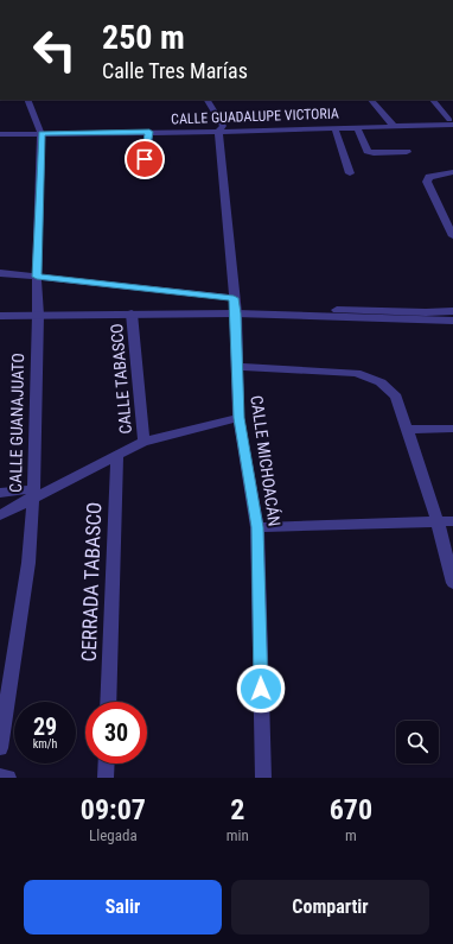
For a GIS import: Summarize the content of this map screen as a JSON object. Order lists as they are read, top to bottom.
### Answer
{
  "streets": {
    "street": [
      "CALLE GUADALUPE VICTORIA",
      "CALLE TABASCO",
      "CALLE GUANAJUATO",
      "CALLE MICHOACÁN",
      "CERRADA TABASCO"
    ]
  },
  "crossings": [
    ["CALLE GUADALUPE VICTORIA", "CALLE GUANAJUATO"],
    ["CALLE GUADALUPE VICTORIA", "CALLE MICHOACÁN"]
  ],
  "page": {
    "turn": ["250 m", "Calle Tres Marías"],
    "speed": "29 km/h",
    "limit": "30",
    "eta": [
      "09:07",
      "Llegada",
      "2",
      "min",
      "670",
      "m"
    ],
    "buttons": ["Salir", "Compartir"]
  }
}
